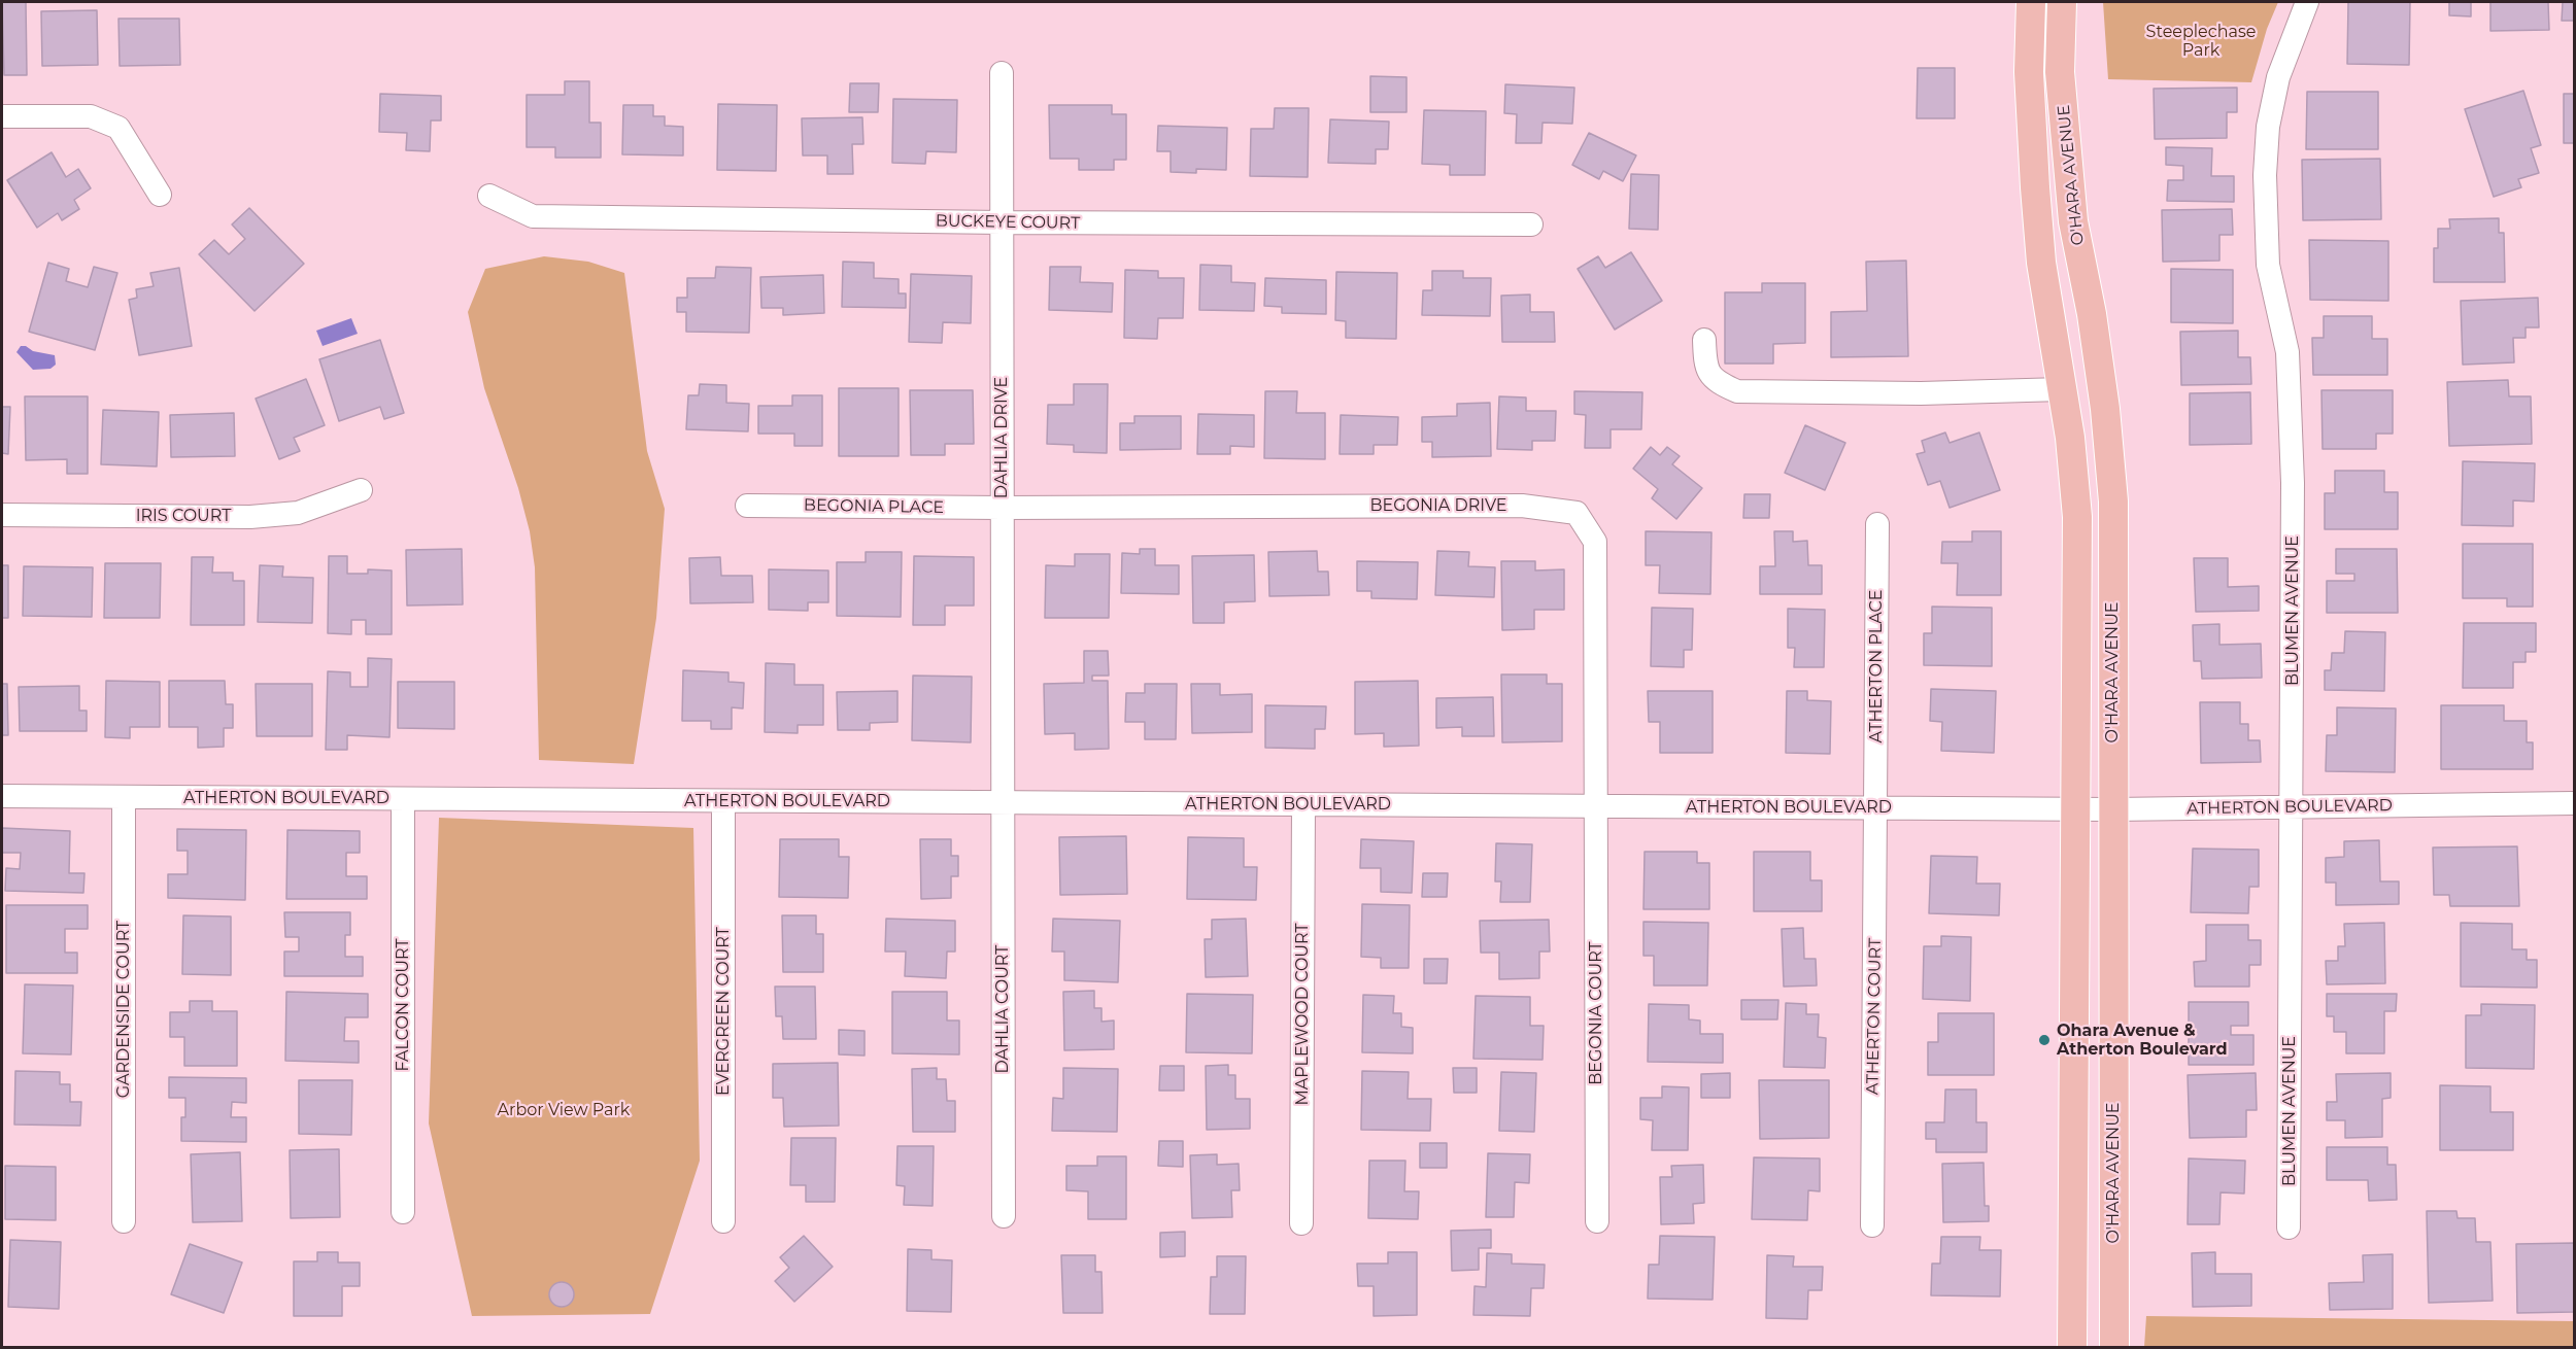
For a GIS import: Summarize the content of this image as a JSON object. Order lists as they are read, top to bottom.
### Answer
{
  "streets": {
    "main road": ["O'HARA AVENUE"],
    "street": [
      "BUCKEYE COURT",
      "DAHLIA DRIVE",
      "BEGONIA DRIVE",
      "BEGONIA PLACE",
      "IRIS COURT",
      "BLUMEN AVENUE",
      "ATHERTON PLACE",
      "ATHERTON BOULEVARD",
      "FALCON COURT",
      "GARDENSIDE COURT",
      "DAHLIA COURT",
      "EVERGREEN COURT",
      "BEGONIA COURT",
      "MAPLEWOOD COURT",
      "ATHERTON COURT"
    ]
  },
  "crossings": [
    ["O'HARA AVENUE", "ATHERTON BOULEVARD"],
    ["BUCKEYE COURT", "DAHLIA DRIVE"],
    ["DAHLIA DRIVE", "BEGONIA DRIVE"],
    ["DAHLIA DRIVE", "BEGONIA PLACE"],
    ["DAHLIA DRIVE", "ATHERTON BOULEVARD"],
    ["DAHLIA DRIVE", "DAHLIA COURT"],
    ["BEGONIA DRIVE", "BEGONIA PLACE"],
    ["BEGONIA DRIVE", "ATHERTON BOULEVARD"],
    ["BEGONIA DRIVE", "BEGONIA COURT"],
    ["BLUMEN AVENUE", "ATHERTON BOULEVARD"],
    ["ATHERTON PLACE", "ATHERTON BOULEVARD"],
    ["ATHERTON PLACE", "ATHERTON COURT"],
    ["ATHERTON BOULEVARD", "FALCON COURT"],
    ["ATHERTON BOULEVARD", "GARDENSIDE COURT"],
    ["ATHERTON BOULEVARD", "DAHLIA COURT"],
    ["ATHERTON BOULEVARD", "EVERGREEN COURT"],
    ["ATHERTON BOULEVARD", "BEGONIA COURT"],
    ["ATHERTON BOULEVARD", "MAPLEWOOD COURT"],
    ["ATHERTON BOULEVARD", "ATHERTON COURT"]
  ],
  "parks": ["Steeplechase Park", "Arbor View Park"],
  "places": ["Ohara Avenue & Atherton Boulevard"]
}
